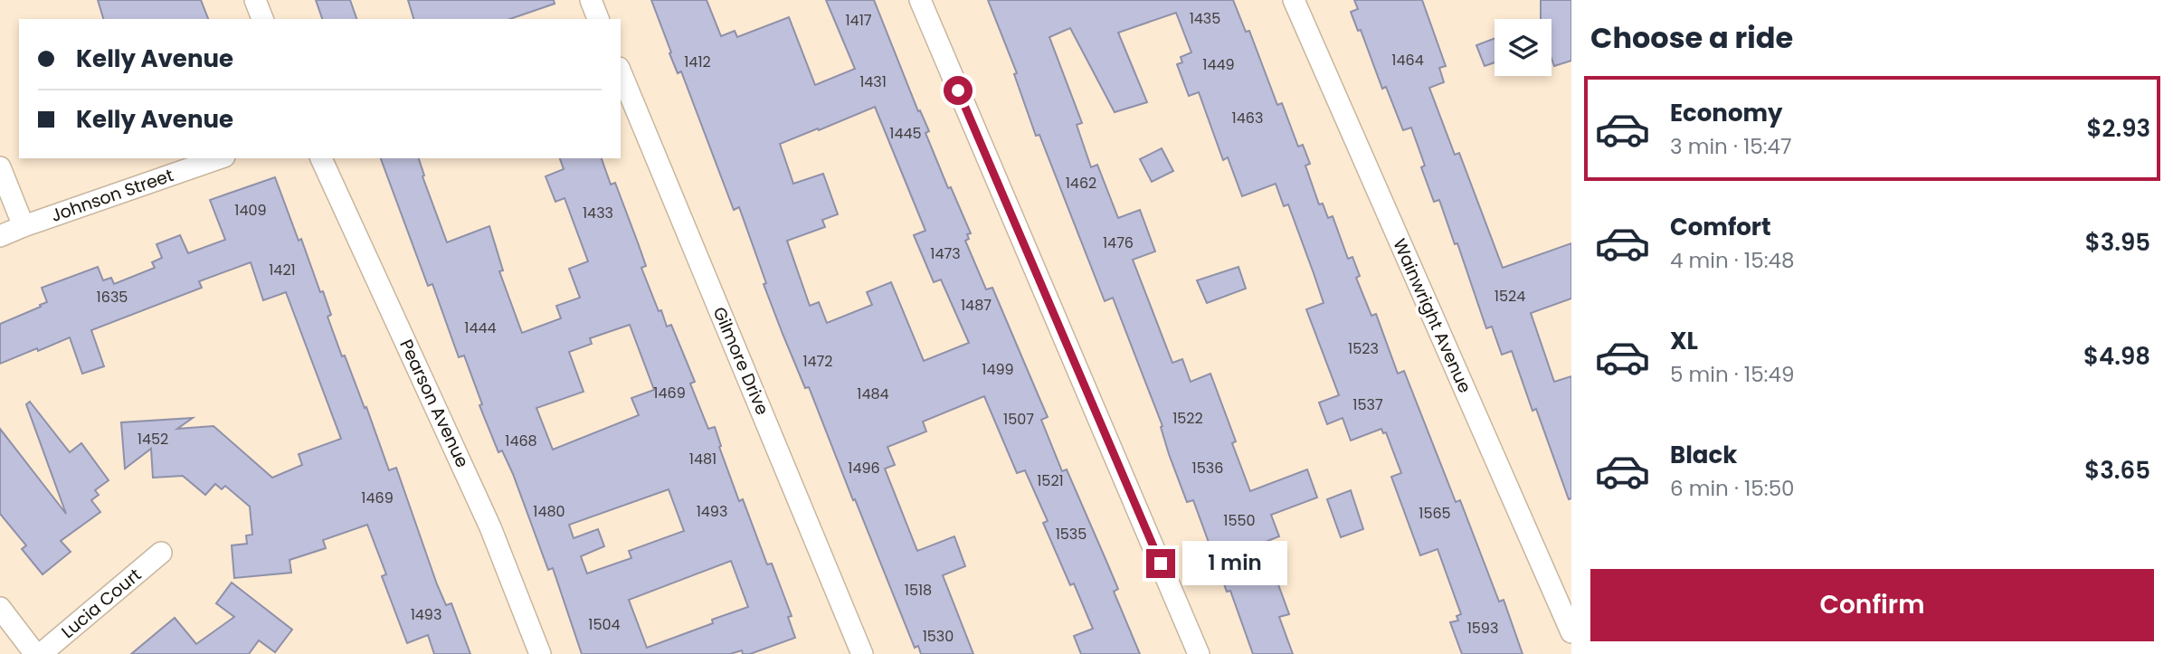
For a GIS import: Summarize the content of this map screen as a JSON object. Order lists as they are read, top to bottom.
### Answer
{
  "streets": {
    "street": [
      "Johnson Street",
      "Wainwright Avenue",
      "Gilmore Drive",
      "Pearson Avenue",
      "Lucia Court"
    ]
  },
  "house_numbers": [
    "1435",
    "1417",
    "1464",
    "1412",
    "1449",
    "1431",
    "1463",
    "1445",
    "1462",
    "1409",
    "1433",
    "1476",
    "1473",
    "1421",
    "1524",
    "1635",
    "1487",
    "1444",
    "1523",
    "1472",
    "1499",
    "1469",
    "1484",
    "1537",
    "1522",
    "1507",
    "1452",
    "1468",
    "1481",
    "1496",
    "1536",
    "1521",
    "1469",
    "1480",
    "1493",
    "1565",
    "1550",
    "1535",
    "1518",
    "1493",
    "1504",
    "1593",
    "1530"
  ],
  "page": {
    "heading": "Choose a ride",
    "banner": ["Kelly Avenue", "Kelly Avenue"],
    "list": [
      {
        "name": "Economy",
        "note": "3 min · 15:47",
        "value": "$2.93"
      },
      {
        "name": "Comfort",
        "note": "4 min · 15:48",
        "value": "$3.95"
      },
      {
        "name": "XL",
        "note": "5 min · 15:49",
        "value": "$4.98"
      },
      {
        "name": "Black",
        "note": "6 min · 15:50",
        "value": "$3.65"
      }
    ],
    "bubble": "1 min",
    "buttons": "Confirm"
  }
}
